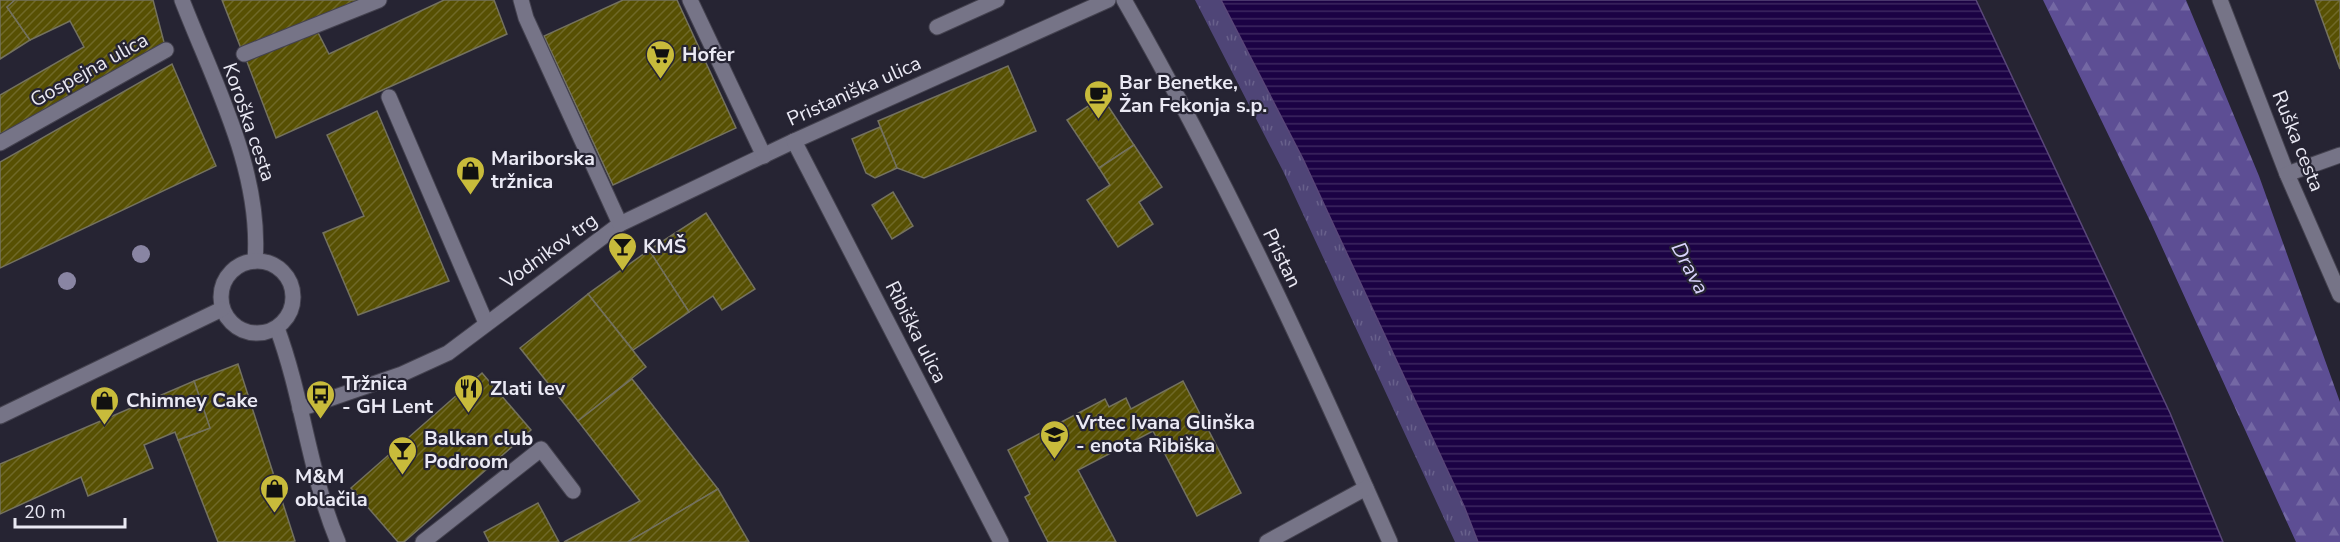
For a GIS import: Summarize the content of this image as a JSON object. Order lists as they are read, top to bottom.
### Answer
{
  "streets": {
    "street": [
      "Gospejna ulica",
      "Pristaniška ulica",
      "Koroška cesta",
      "Ruška cesta",
      "Vodnikov trg",
      "Pristan",
      "Ribiška ulica"
    ]
  },
  "crossings": [
    ["Pristaniška ulica", "Vodnikov trg"],
    ["Pristaniška ulica", "Ribiška ulica"]
  ],
  "water": ["Drava"],
  "places": {
    "supermarket": ["Hofer"],
    "cafe": ["Bar Benetke, Žan Fekonja s.p."],
    "shop": ["Mariborska tržnica", "Chimney Cake", "M&M oblačila"],
    "bar": ["KMŠ", "Balkan club Podroom"],
    "restaurant": ["Zlati lev"],
    "bus stop": ["Tržnica - GH Lent"],
    "school or university": ["Vrtec Ivana Glinška - enota Ribiška"]
  },
  "scale_bar": "20 m"
}
